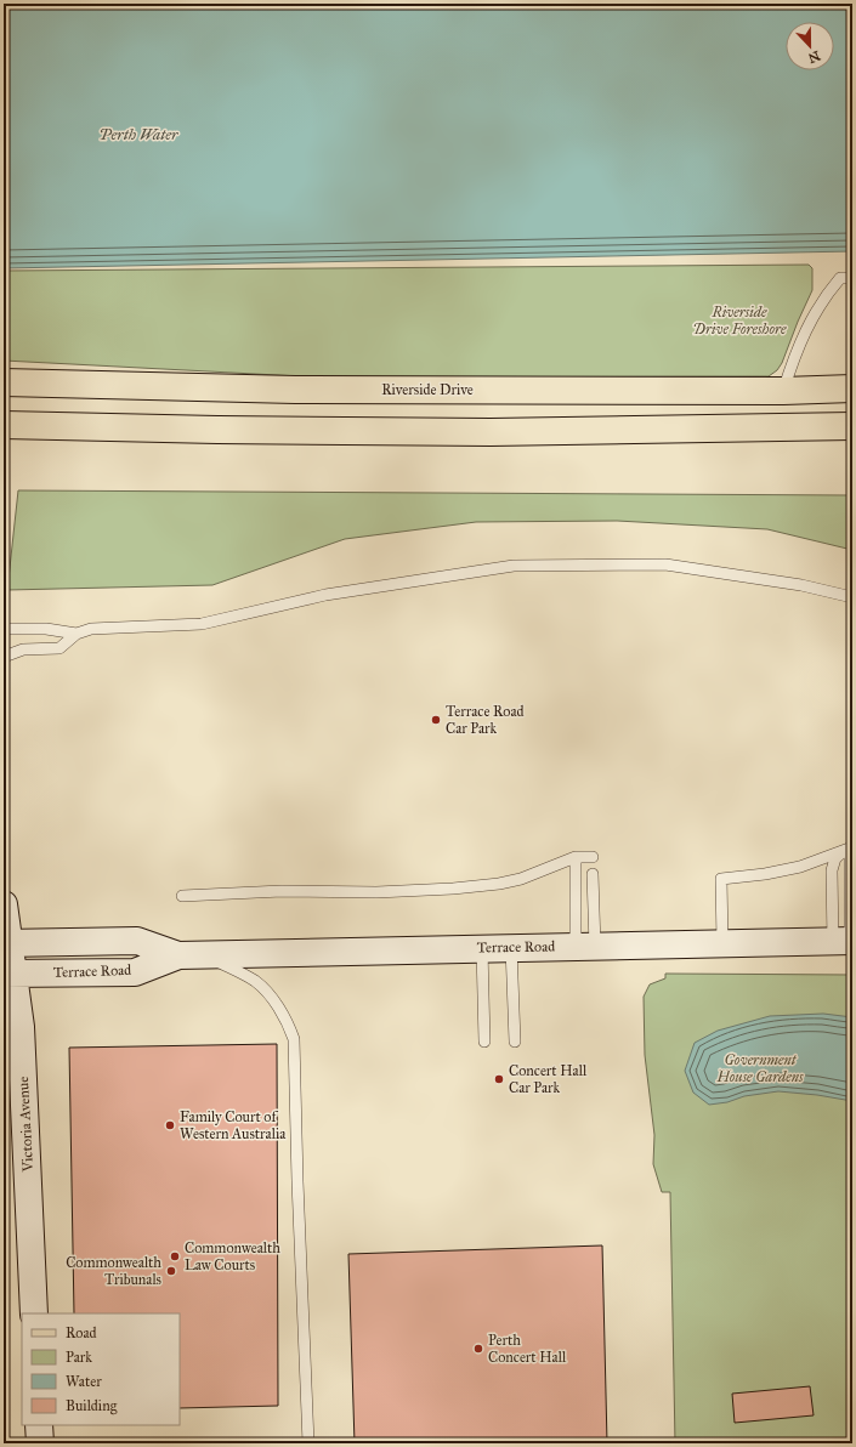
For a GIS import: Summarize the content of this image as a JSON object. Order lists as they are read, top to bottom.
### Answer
{
  "streets": {
    "main road": ["Riverside Drive"],
    "street": ["Terrace Road", "Victoria Avenue"]
  },
  "crossings": [
    ["Terrace Road", "Victoria Avenue"]
  ],
  "water": ["Perth Water"],
  "parks": ["Riverside Drive Foreshore", "Government House Gardens"],
  "places": [
    "Terrace Road Car Park",
    "Concert Hall Car Park",
    "Family Court of Western Australia",
    "Commonwealth Law Courts",
    "Commonwealth Tribunals",
    "Perth Concert Hall"
  ],
  "legend": [
    "Road",
    "Park",
    "Water",
    "Building"
  ],
  "north": "bottom"
}
